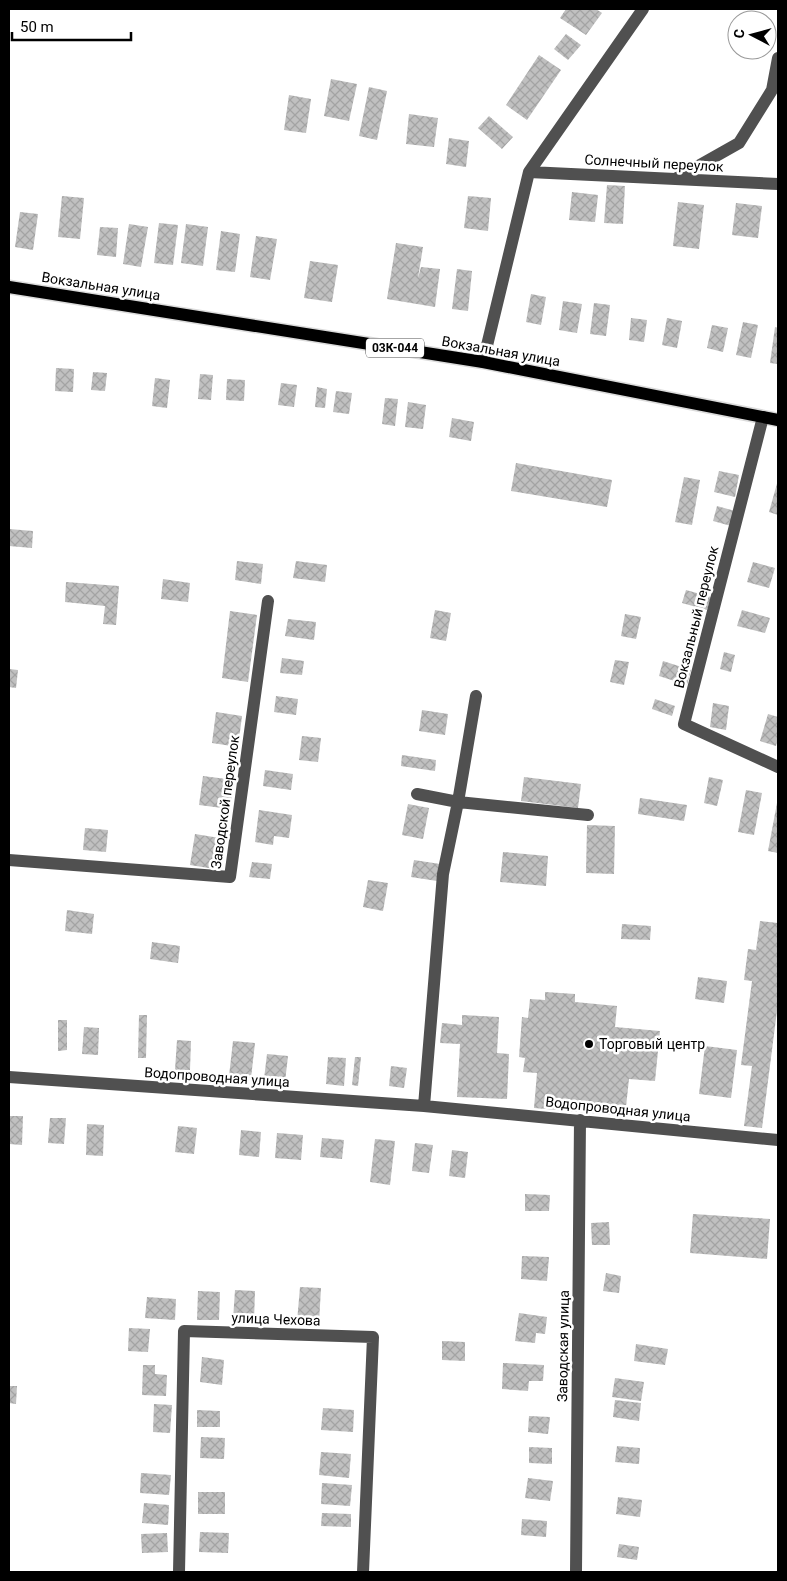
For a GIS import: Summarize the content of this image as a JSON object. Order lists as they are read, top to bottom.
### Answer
{
  "streets": {
    "main road": ["Вокзальная улица", "03К-044"],
    "street": [
      "Солнечный переулок",
      "Вокзальный переулок",
      "Заводской переулок",
      "Водопроводная улица",
      "улица Чехова",
      "Заводская улица"
    ]
  },
  "crossings": [
    ["Вокзальная улица", "Вокзальный переулок"],
    ["Водопроводная улица", "Заводская улица"]
  ],
  "places": ["Торговый центр"],
  "scale_bar": "50 m",
  "north": "left"
}
